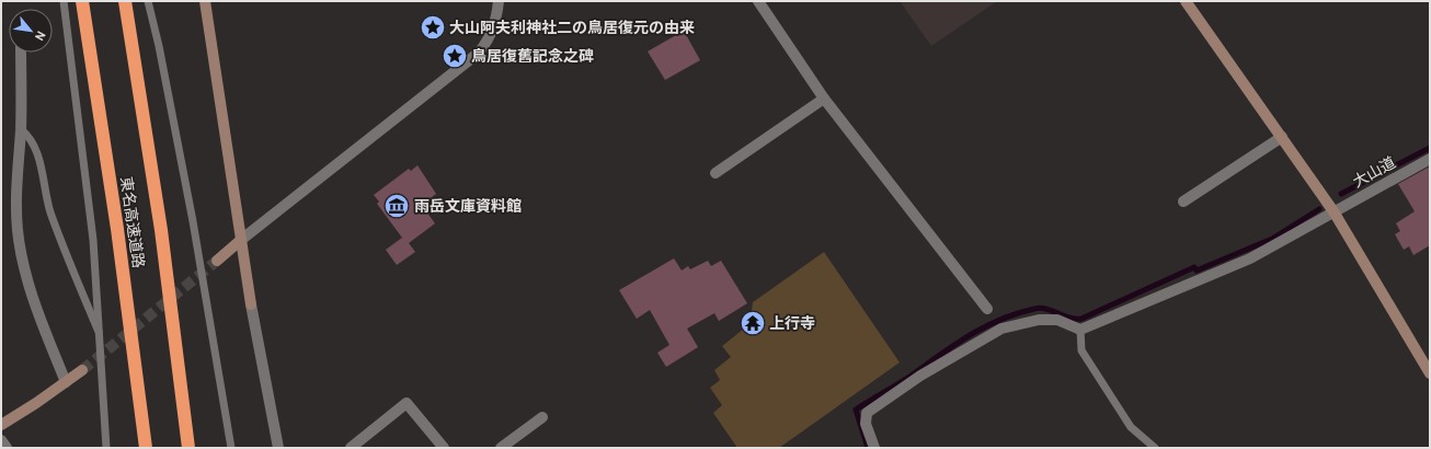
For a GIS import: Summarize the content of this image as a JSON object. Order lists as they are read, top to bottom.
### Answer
{
  "streets": {
    "highway": ["東名高速道路"],
    "street": ["大山道"]
  },
  "places": {
    "place": ["大山阿夫利神社二の鳥居復元の由来", "鳥居復舊記念之碑"],
    "museum": ["雨岳文庫資料館"],
    "temple": ["上行寺"]
  },
  "north": "bottom right"
}
